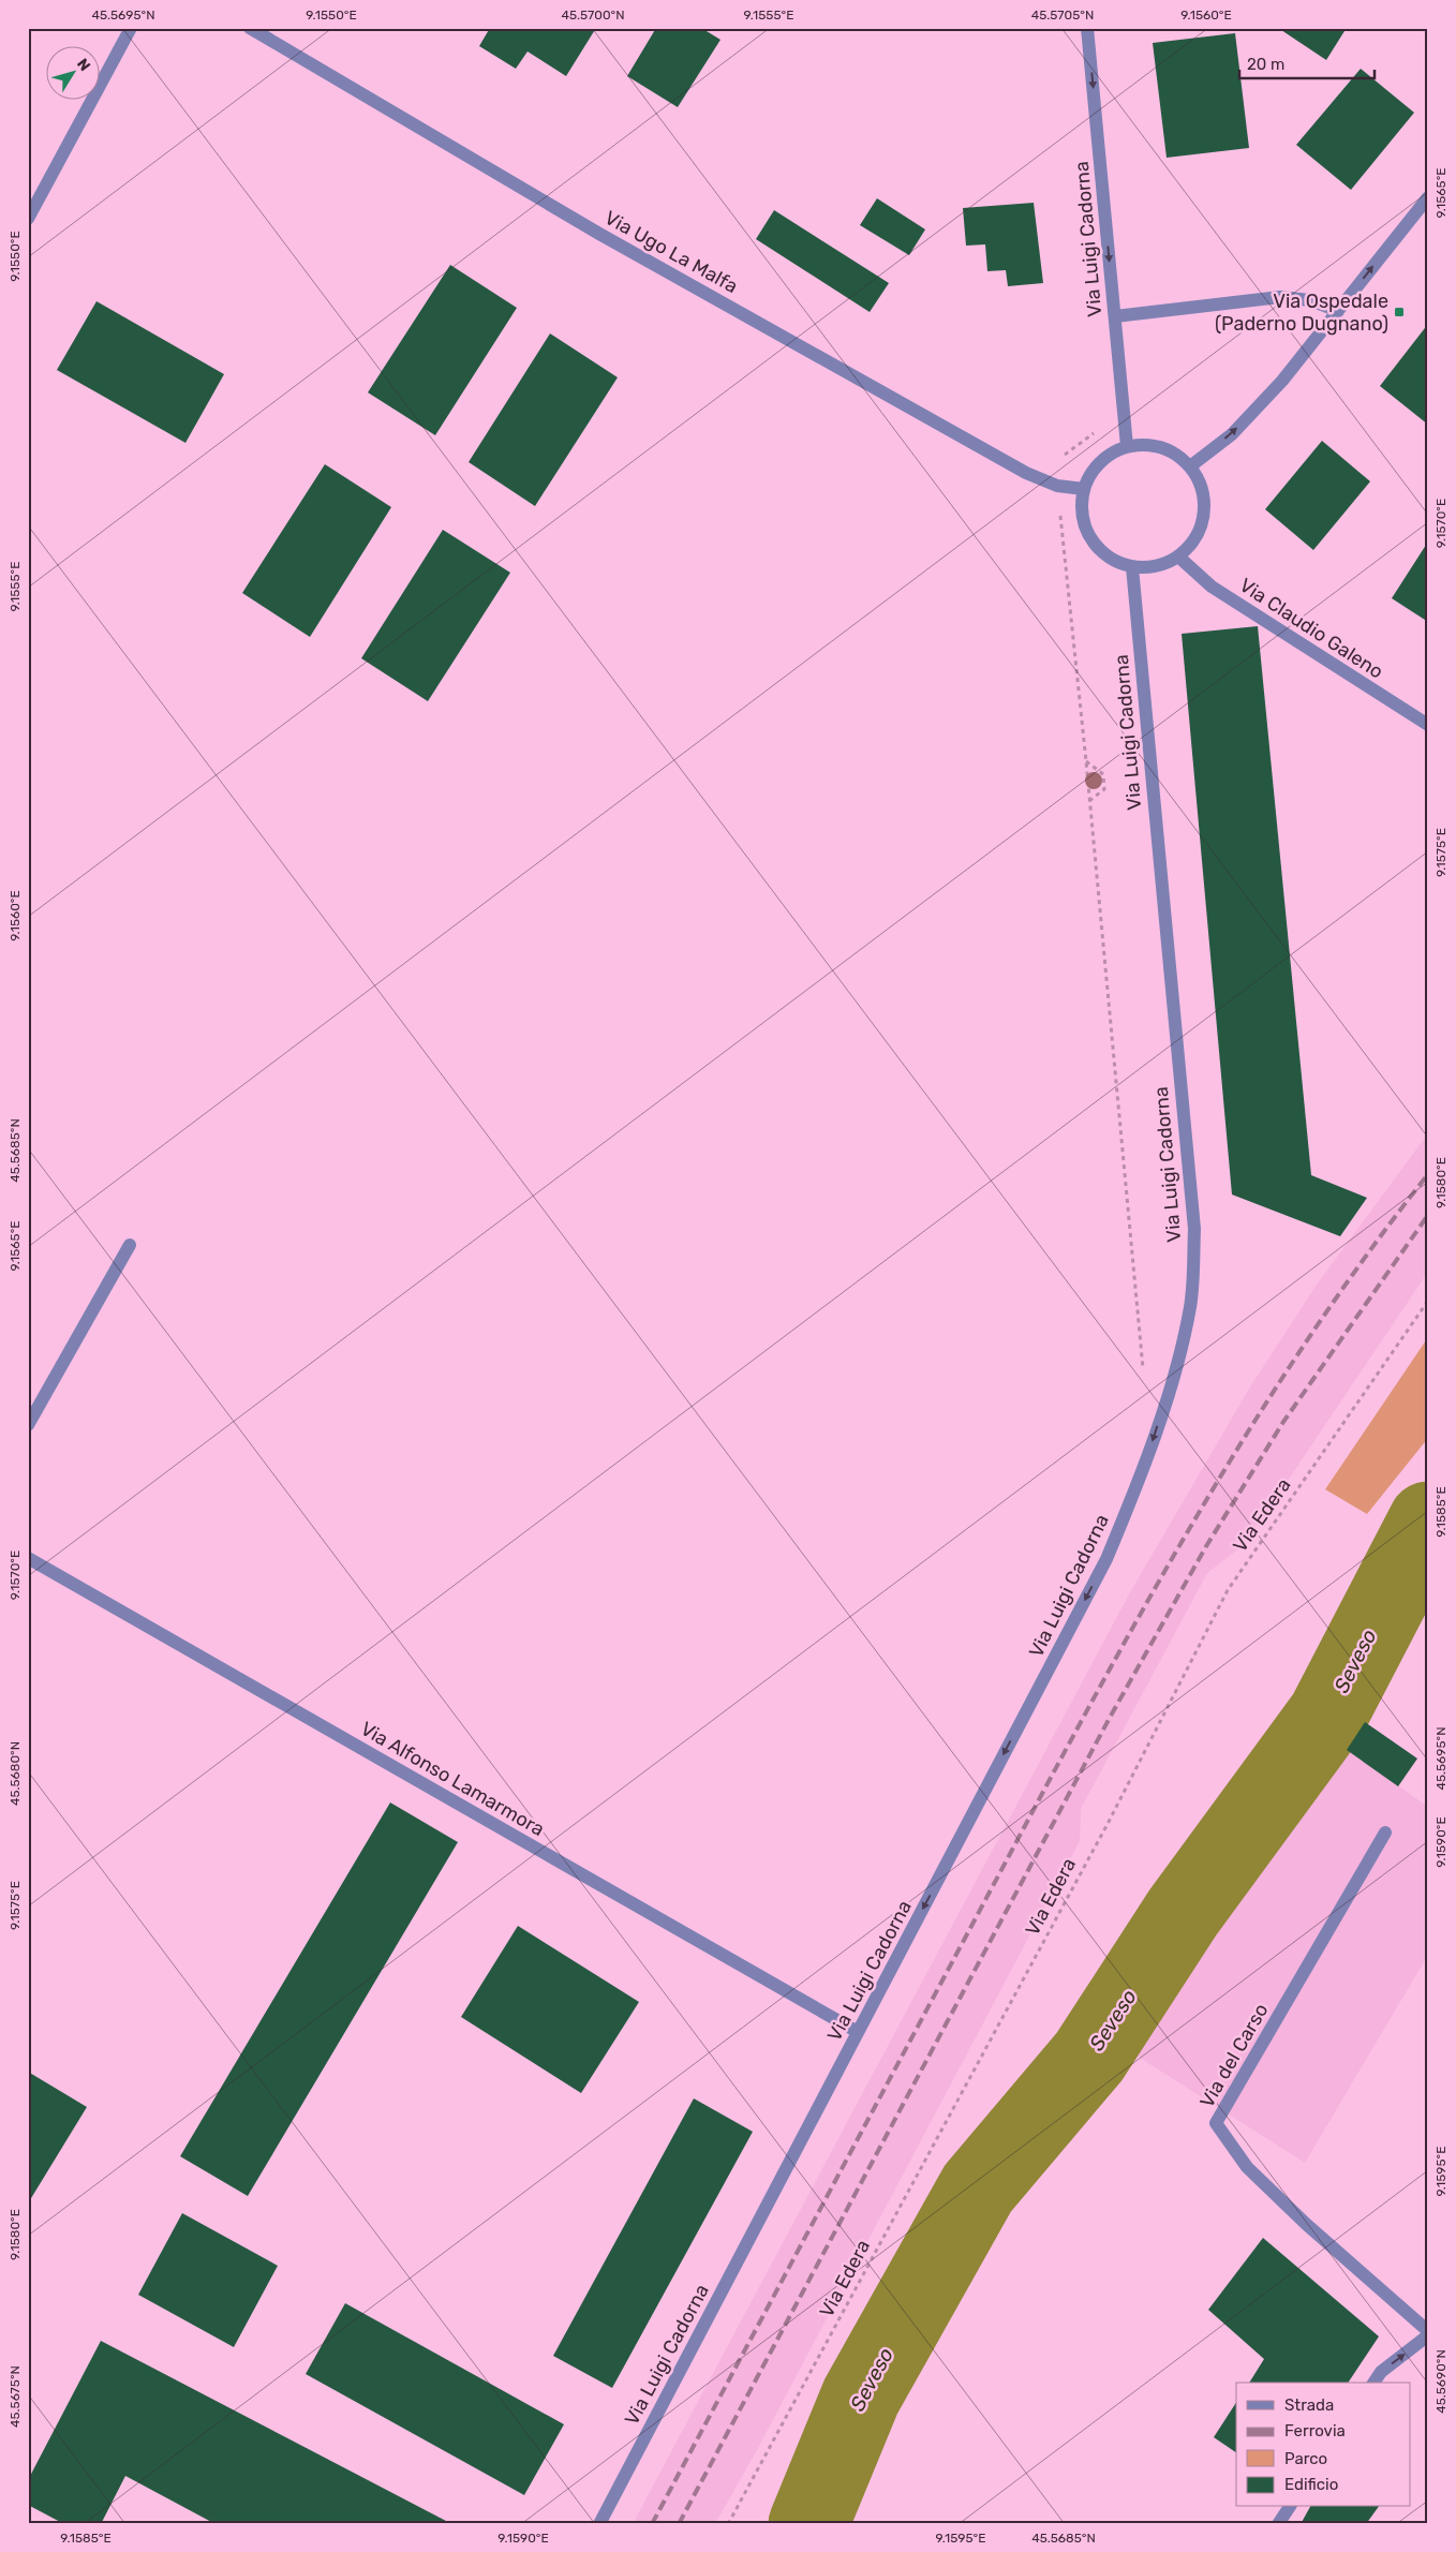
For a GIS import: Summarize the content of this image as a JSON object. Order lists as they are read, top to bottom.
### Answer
{
  "streets": {
    "street": [
      "Via Luigi Cadorna",
      "Via Ugo La Malfa",
      "Via Claudio Galeno",
      "Via Alfonso Lamarmora",
      "Via del Carso"
    ],
    "path": ["Via Edera"]
  },
  "crossings": [
    ["Via Luigi Cadorna", "Via Ugo La Malfa"],
    ["Via Luigi Cadorna", "Via Claudio Galeno"],
    ["Via Luigi Cadorna", "Via Alfonso Lamarmora"],
    ["Via Ugo La Malfa", "Via Claudio Galeno"]
  ],
  "one_way": ["Via Luigi Cadorna"],
  "water": ["Seveso"],
  "places": {
    "transit": ["Via Ospedale (Paderno Dugnano)"]
  },
  "legend": [
    "Strada",
    "Ferrovia",
    "Parco",
    "Edificio"
  ],
  "scale_bar": "20 m",
  "north": "top right",
  "coordinates": [
    "45.5695°N",
    "9.1550°E",
    "45.5700°N",
    "9.1555°E",
    "45.5705°N",
    "9.1560°E",
    "9.1565°E",
    "9.1570°E",
    "9.1575°E",
    "45.5685°N",
    "9.1580°E",
    "9.1585°E",
    "45.5680°N",
    "9.1590°E",
    "9.1595°E",
    "45.5690°N",
    "45.5675°N"
  ]
}
